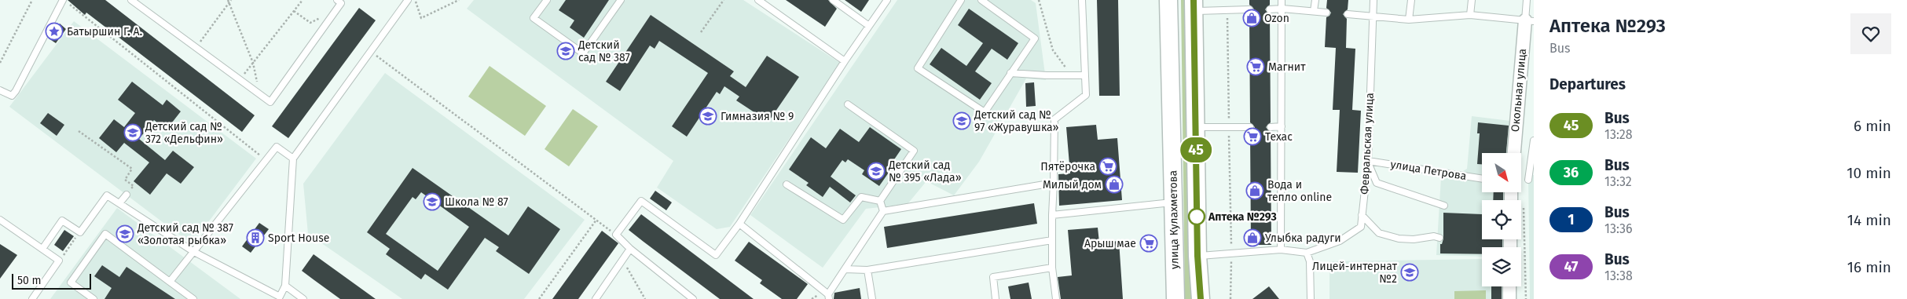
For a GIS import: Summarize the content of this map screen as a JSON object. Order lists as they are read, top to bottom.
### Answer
{
  "streets": {
    "main road": ["улица Кулахметова"],
    "street": ["Окольная улица"],
    "lane": ["Февральская улица", "улица Петрова"]
  },
  "crossings": [
    ["Февральская улица", "улица Петрова"]
  ],
  "places": {
    "shop": [
      "Ozon",
      "Милый дом",
      "Вода и тепло online",
      "Улыбка радуги"
    ],
    "place": ["Батыршин Г. А."],
    "school or university": [
      "Детский сад № 387",
      "Гимназия № 9",
      "Детский сад № 97 «Журавушка»",
      "Детский сад № 372 «Дельфин»",
      "Детский сад № 395 «Лада»",
      "Школа № 87",
      "Детский сад № 387 «Золотая рыбка»",
      "Лицей-интернат №2"
    ],
    "supermarket": [
      "Магнит",
      "Техас",
      "Пятёрочка",
      "Арыш мае"
    ],
    "other": ["Аптека №293"],
    "building": ["Sport House"]
  },
  "lines": ["bus line 45"],
  "scale_bar": "50 m",
  "north": "bottom right",
  "page": {
    "on_map": "45",
    "heading": [
      ["Аптека №293", "Bus"],
      "Departures"
    ],
    "list": [
      {
        "mark": "45",
        "name": "Bus",
        "note": "13:28",
        "value": "6 min"
      },
      {
        "mark": "36",
        "name": "Bus",
        "note": "13:32",
        "value": "10 min"
      },
      {
        "mark": "1",
        "name": "Bus",
        "note": "13:36",
        "value": "14 min"
      },
      {
        "mark": "47",
        "name": "Bus",
        "note": "13:38",
        "value": "16 min"
      }
    ],
    "scale": "50 m"
  }
}
